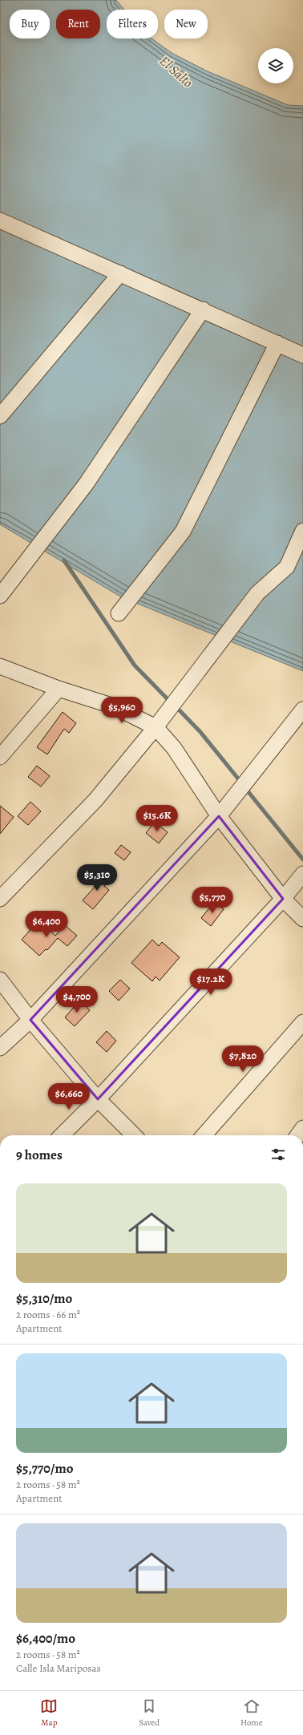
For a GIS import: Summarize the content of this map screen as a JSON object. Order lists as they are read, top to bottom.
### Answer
{
  "water": ["El Salto"],
  "page": {
    "chip": [
      "Buy",
      "Rent",
      "Filters",
      "New"
    ],
    "price": [
      "$5,960",
      "$15.6K",
      "$5,310",
      "$5,770",
      "$6,400",
      "$17.2K",
      "$4,700",
      "$7,820",
      "$6,660"
    ],
    "heading": "9 homes",
    "list": [
      {
        "name": "$5,310/mo",
        "note": "2 rooms · 66 m² · Apartment"
      },
      {
        "name": "$5,770/mo",
        "note": "2 rooms · 58 m² · Apartment"
      },
      {
        "name": "$6,400/mo",
        "note": "2 rooms · 58 m² · Calle Isla Mariposas"
      }
    ],
    "tabs": ["Map", "Saved", "Home"]
  }
}
